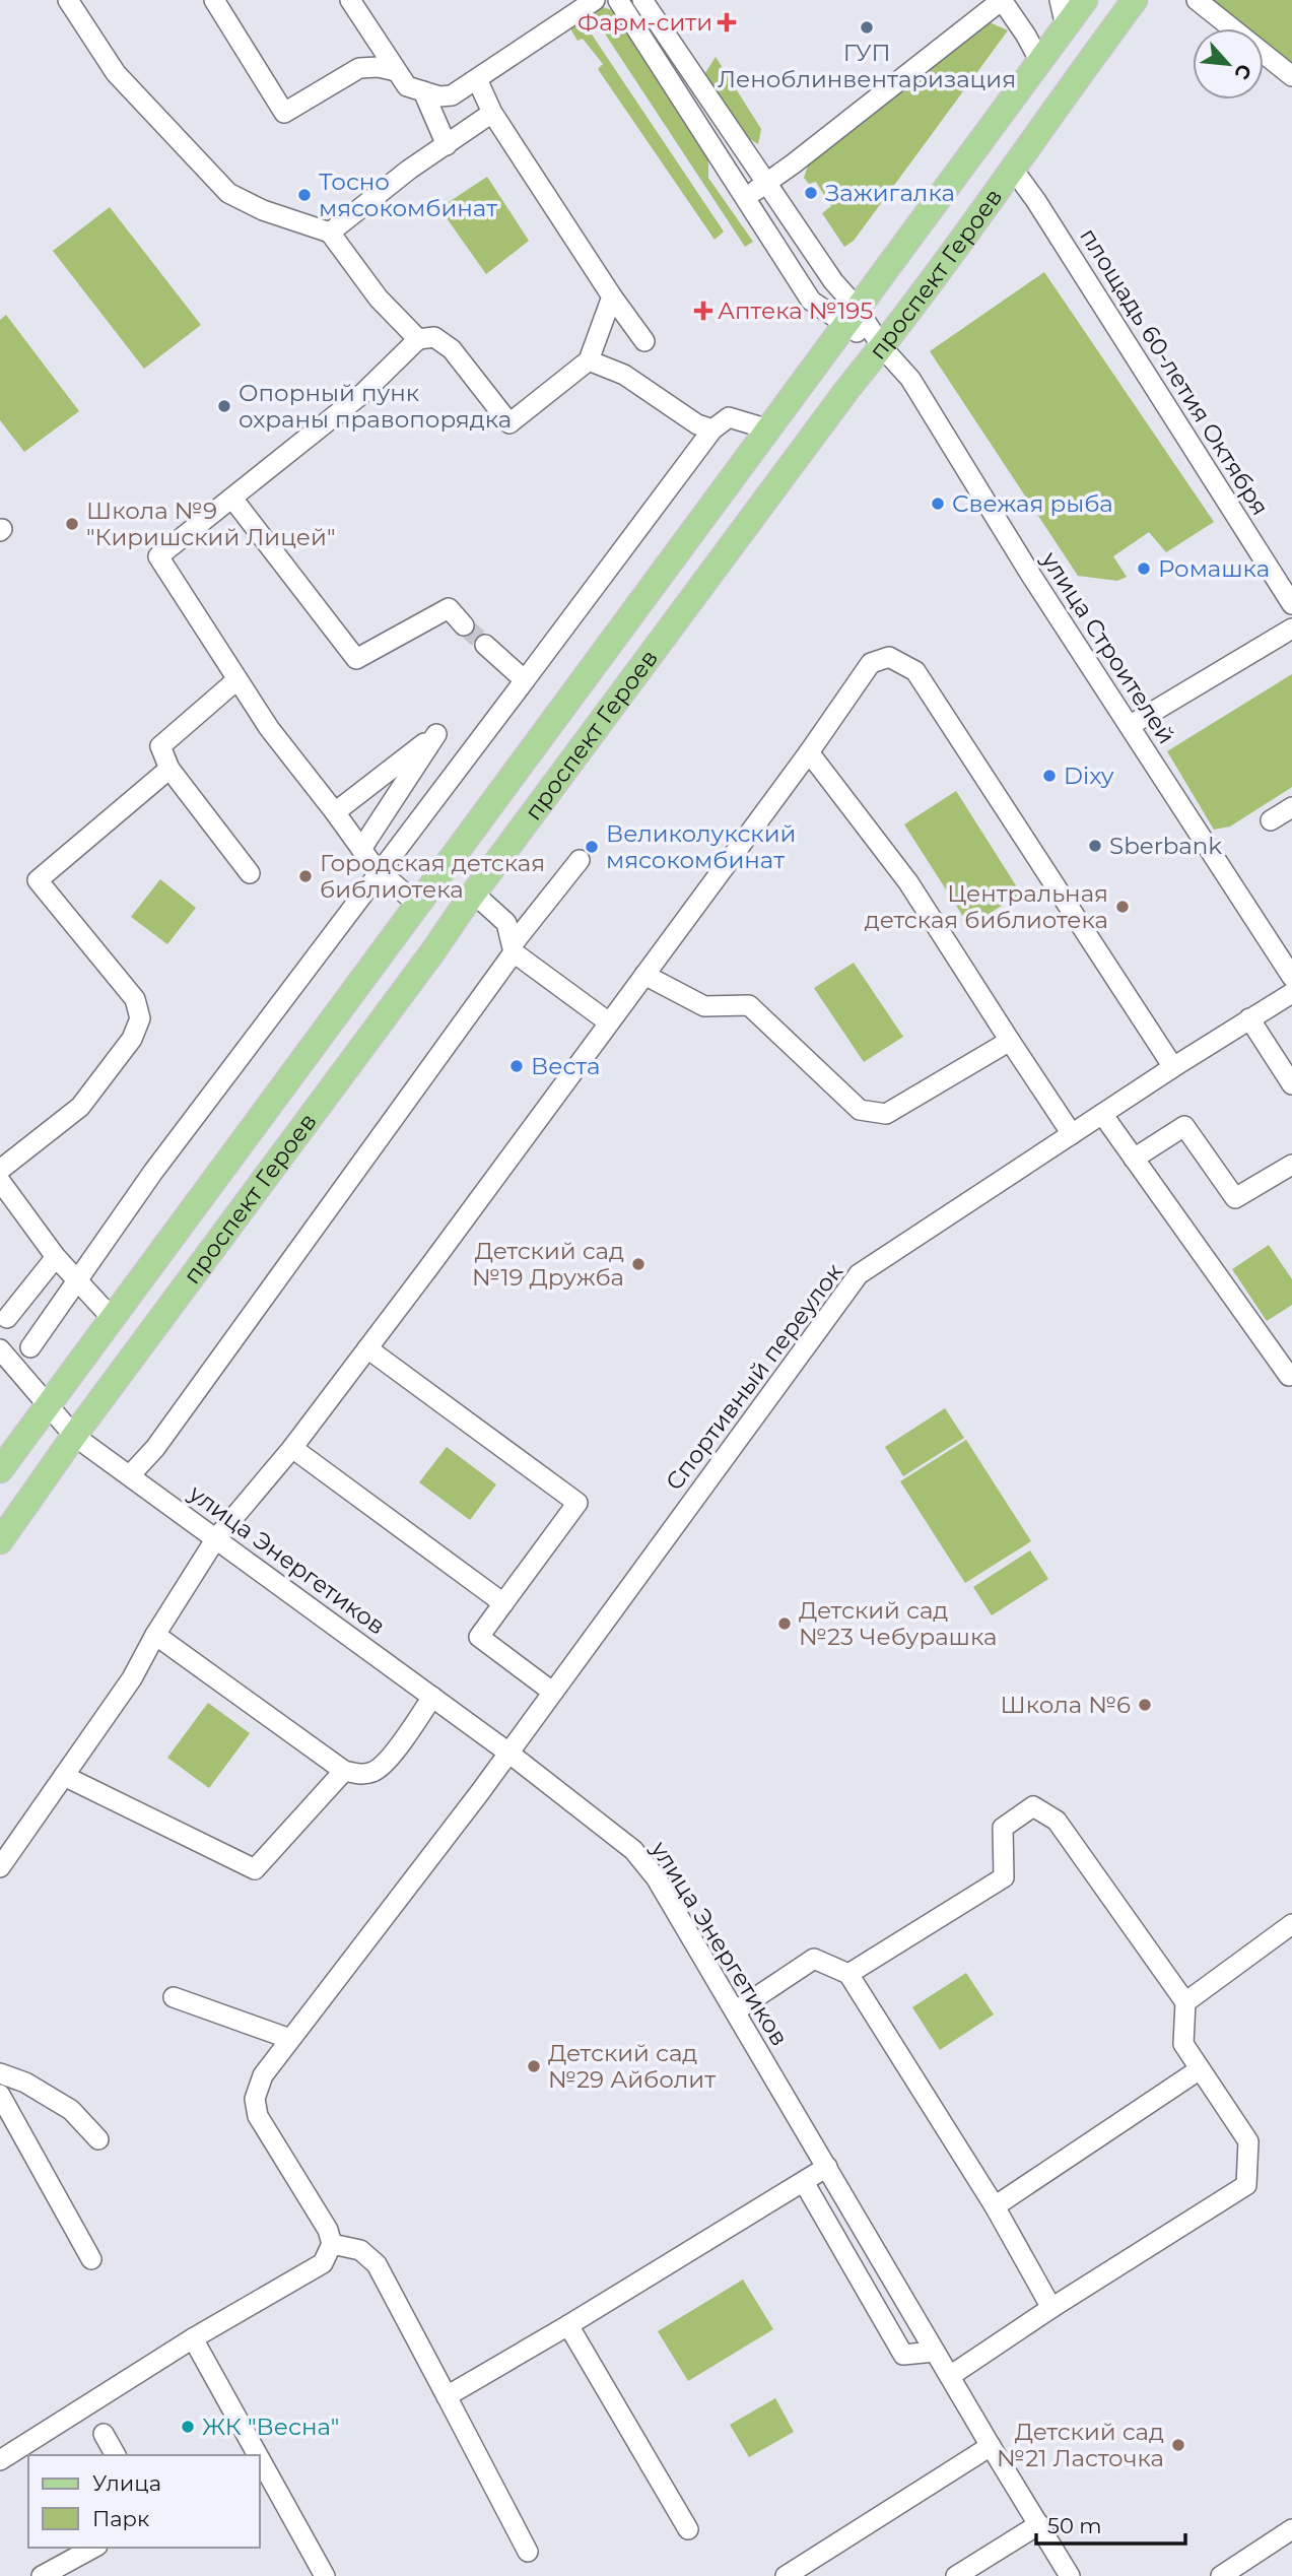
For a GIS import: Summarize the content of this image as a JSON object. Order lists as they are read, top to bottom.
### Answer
{
  "streets": {
    "main road": ["проспект Героев"],
    "street": [
      "площадь 60-летия Октября",
      "улица Строителей",
      "Спортивный переулок",
      "улица Энергетиков"
    ]
  },
  "crossings": [
    ["проспект Героев", "площадь 60-летия Октября"],
    ["проспект Героев", "улица Строителей"],
    ["проспект Героев", "улица Энергетиков"],
    ["Спортивный переулок", "улица Энергетиков"]
  ],
  "places": {
    "health": ["Фарм-сити", "Аптека №195"],
    "other": [
      "ГУП Леноблинвентаризация",
      "Зажигалка",
      "Тосно мясокомбинат",
      "Опорный пунк охраны правопорядка",
      "Свежая рыба",
      "Школа №9 \"Киришский Лицей\"",
      "Ромашка",
      "Dixy",
      "Sberbank",
      "Великолукский мясокомбинат",
      "Городская детская библиотека",
      "Центральная детская библиотека",
      "Веста",
      "Детский сад №19 Дружба",
      "Детский сад №23 Чебурашка",
      "Школа №6",
      "Детский сад №29 Айболит",
      "ЖК \"Весна\"",
      "Детский сад №21 Ласточка"
    ]
  },
  "legend": ["Улица", "Парк"],
  "scale_bar": "50 m",
  "north": "bottom right"
}
